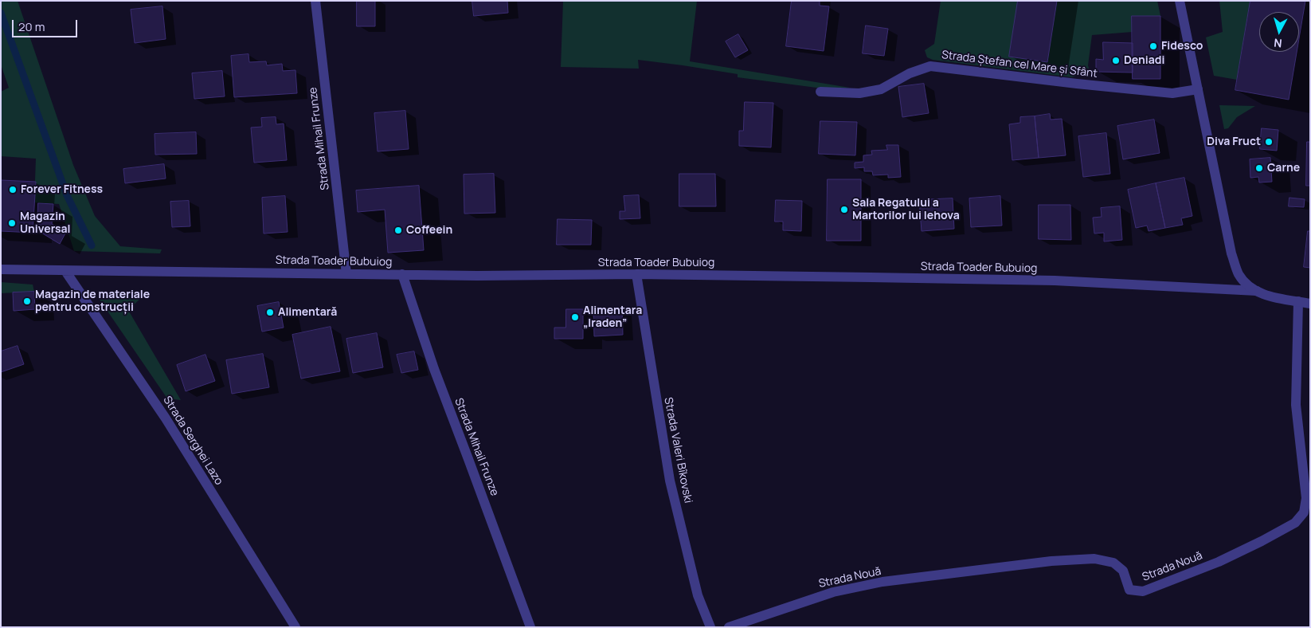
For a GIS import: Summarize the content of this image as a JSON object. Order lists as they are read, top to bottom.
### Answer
{
  "streets": {
    "street": [
      "Strada Ștefan cel Mare și Sfânt",
      "Strada Mihail Frunze",
      "Strada Toader Bubuiog",
      "Strada Serghei Lazo",
      "Strada Valeri Bîkovski",
      "Strada Nouă"
    ]
  },
  "crossings": [
    ["Strada Mihail Frunze", "Strada Toader Bubuiog"],
    ["Strada Toader Bubuiog", "Strada Serghei Lazo"],
    ["Strada Toader Bubuiog", "Strada Valeri Bîkovski"],
    ["Strada Toader Bubuiog", "Strada Nouă"]
  ],
  "places": [
    "Fidesco",
    "Deniadi",
    "Diva Fruct",
    "Carne",
    "Forever Fitness",
    "Sala Regatului a Martorilor lui Iehova",
    "Magazin Universal",
    "Coffeein",
    "Magazin de materiale pentru construcții",
    "Alimentară",
    "Alimentara „Iraden”"
  ],
  "scale_bar": "20 m",
  "north": "bottom"
}
